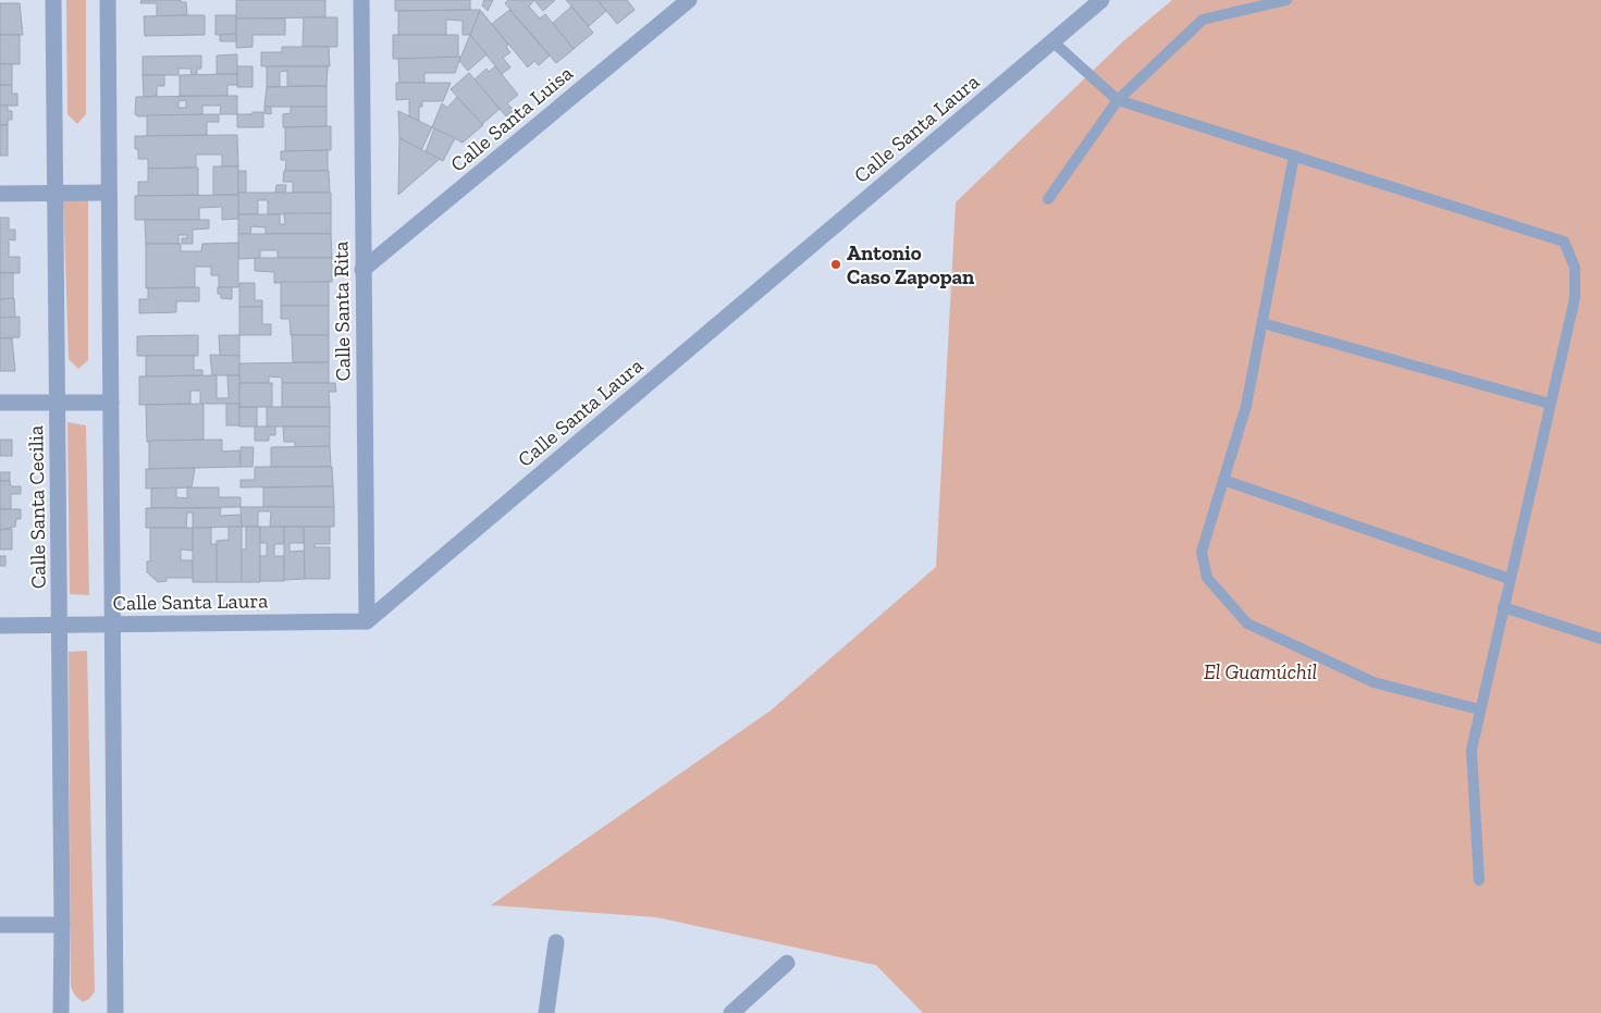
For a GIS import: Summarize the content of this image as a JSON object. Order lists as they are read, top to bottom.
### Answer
{
  "streets": {
    "street": [
      "Calle Santa Luisa",
      "Calle Santa Laura",
      "Calle Santa Rita",
      "Calle Santa Cecilia"
    ]
  },
  "crossings": [
    ["Calle Santa Luisa", "Calle Santa Rita"],
    ["Calle Santa Laura", "Calle Santa Rita"],
    ["Calle Santa Laura", "Calle Santa Cecilia"]
  ],
  "parks": ["El Guamúchil"],
  "places": ["Antonio Caso Zapopan"]
}
